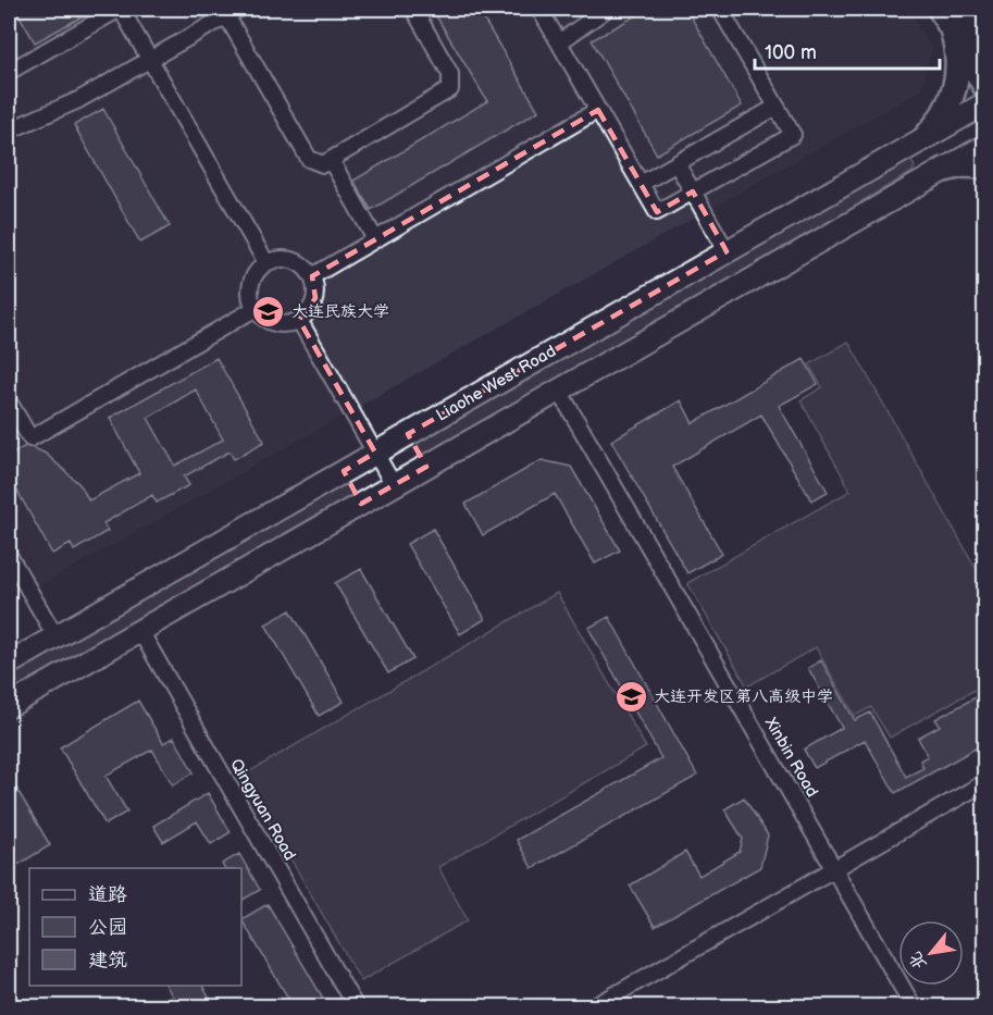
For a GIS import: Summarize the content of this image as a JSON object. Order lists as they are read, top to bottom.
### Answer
{
  "streets": {
    "street": ["Liaohe West Road", "Xinbin Road", "Qingyuan Road"]
  },
  "places": {
    "school or university": ["大连民族大学", "大连开发区第八高级中学"]
  },
  "legend": ["道路", "公园", "建筑"],
  "scale_bar": "100 m",
  "north": "bottom left"
}
